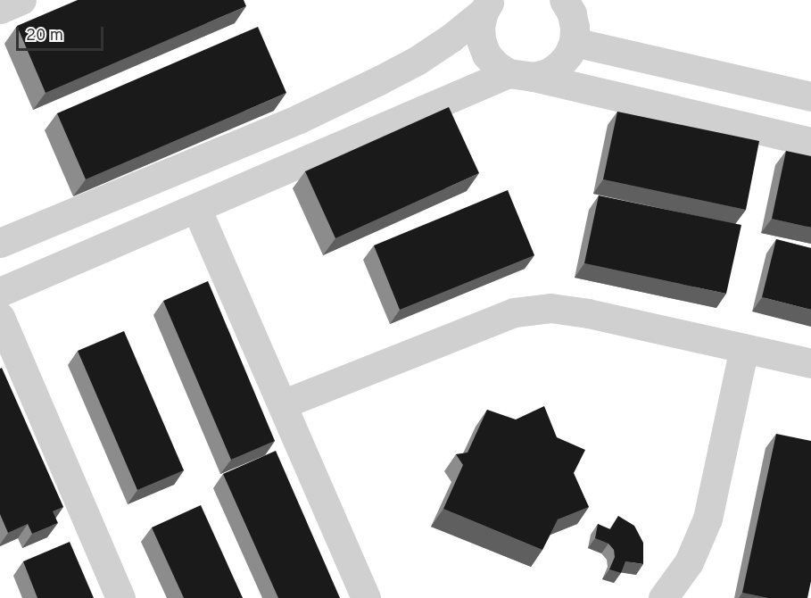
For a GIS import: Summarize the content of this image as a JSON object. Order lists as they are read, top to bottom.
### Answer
{
  "scale_bar": "20 m"
}
